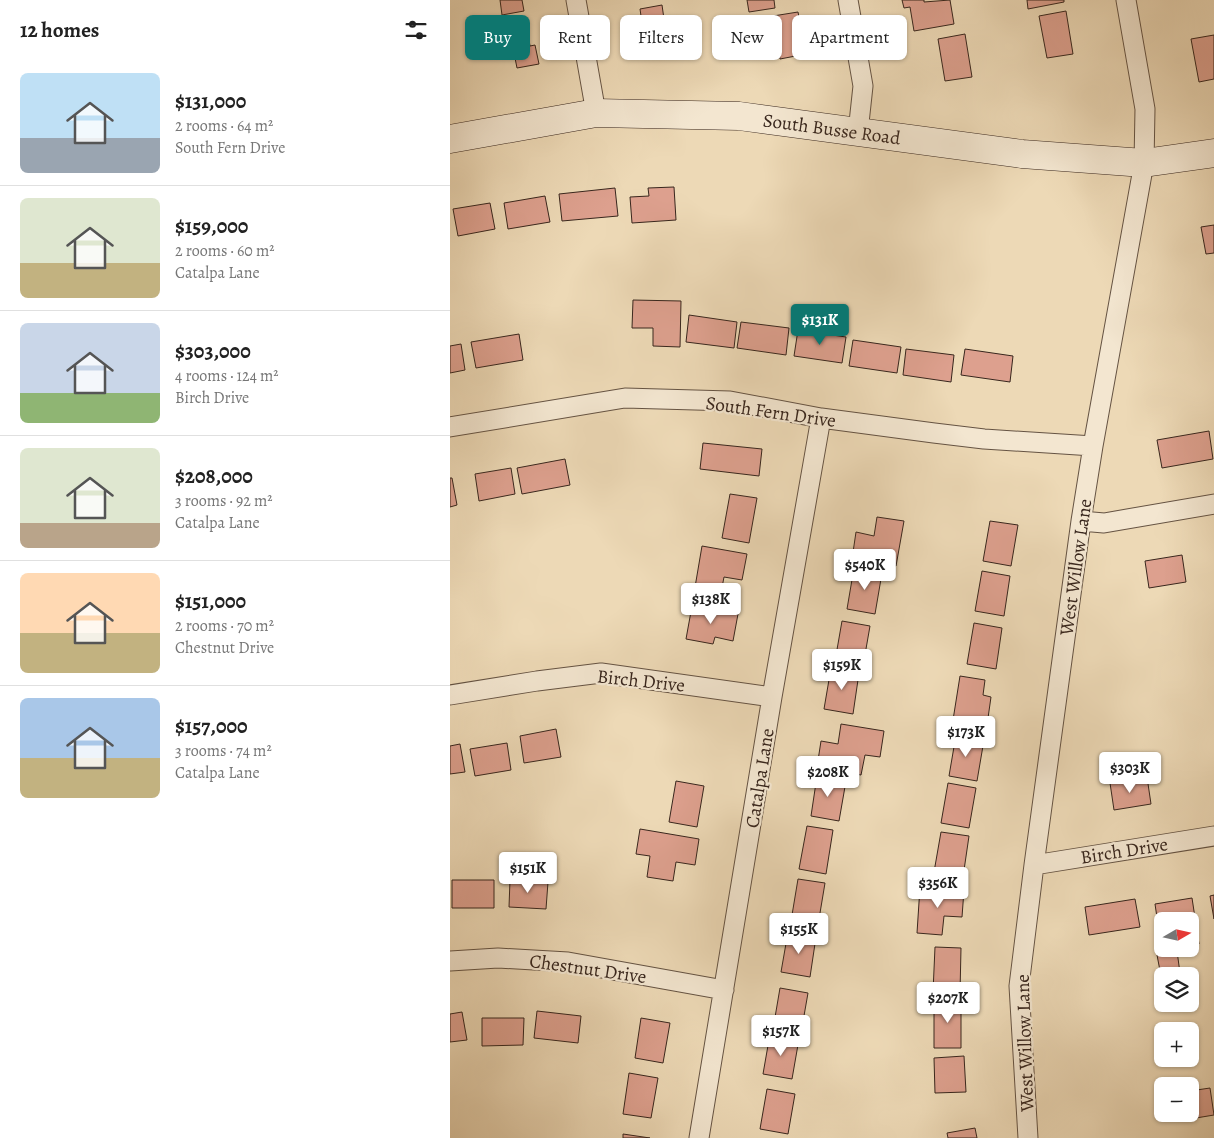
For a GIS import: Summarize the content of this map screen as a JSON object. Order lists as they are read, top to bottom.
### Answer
{
  "streets": {
    "main road": ["South Busse Road"],
    "street": [
      "South Fern Drive",
      "West Willow Lane",
      "Birch Drive",
      "Catalpa Lane",
      "Chestnut Drive"
    ]
  },
  "crossings": [
    ["South Busse Road", "West Willow Lane"],
    ["South Fern Drive", "West Willow Lane"],
    ["South Fern Drive", "Catalpa Lane"],
    ["West Willow Lane", "Birch Drive"],
    ["Birch Drive", "Catalpa Lane"],
    ["Catalpa Lane", "Chestnut Drive"]
  ],
  "north": "right",
  "page": {
    "heading": "12 homes",
    "chip": [
      "Buy",
      "Rent",
      "Filters",
      "New",
      "Apartment"
    ],
    "list": [
      {
        "name": "$131,000",
        "note": "2 rooms · 64 m² · South Fern Drive"
      },
      {
        "name": "$159,000",
        "note": "2 rooms · 60 m² · Catalpa Lane"
      },
      {
        "name": "$303,000",
        "note": "4 rooms · 124 m² · Birch Drive"
      },
      {
        "name": "$208,000",
        "note": "3 rooms · 92 m² · Catalpa Lane"
      },
      {
        "name": "$151,000",
        "note": "2 rooms · 70 m² · Chestnut Drive"
      },
      {
        "name": "$157,000",
        "note": "3 rooms · 74 m² · Catalpa Lane"
      }
    ],
    "price": [
      "$131K",
      "$540K",
      "$138K",
      "$159K",
      "$173K",
      "$303K",
      "$208K",
      "$151K",
      "$356K",
      "$155K",
      "$207K",
      "$157K"
    ],
    "map_buttons": ["+", "−"]
  }
}
